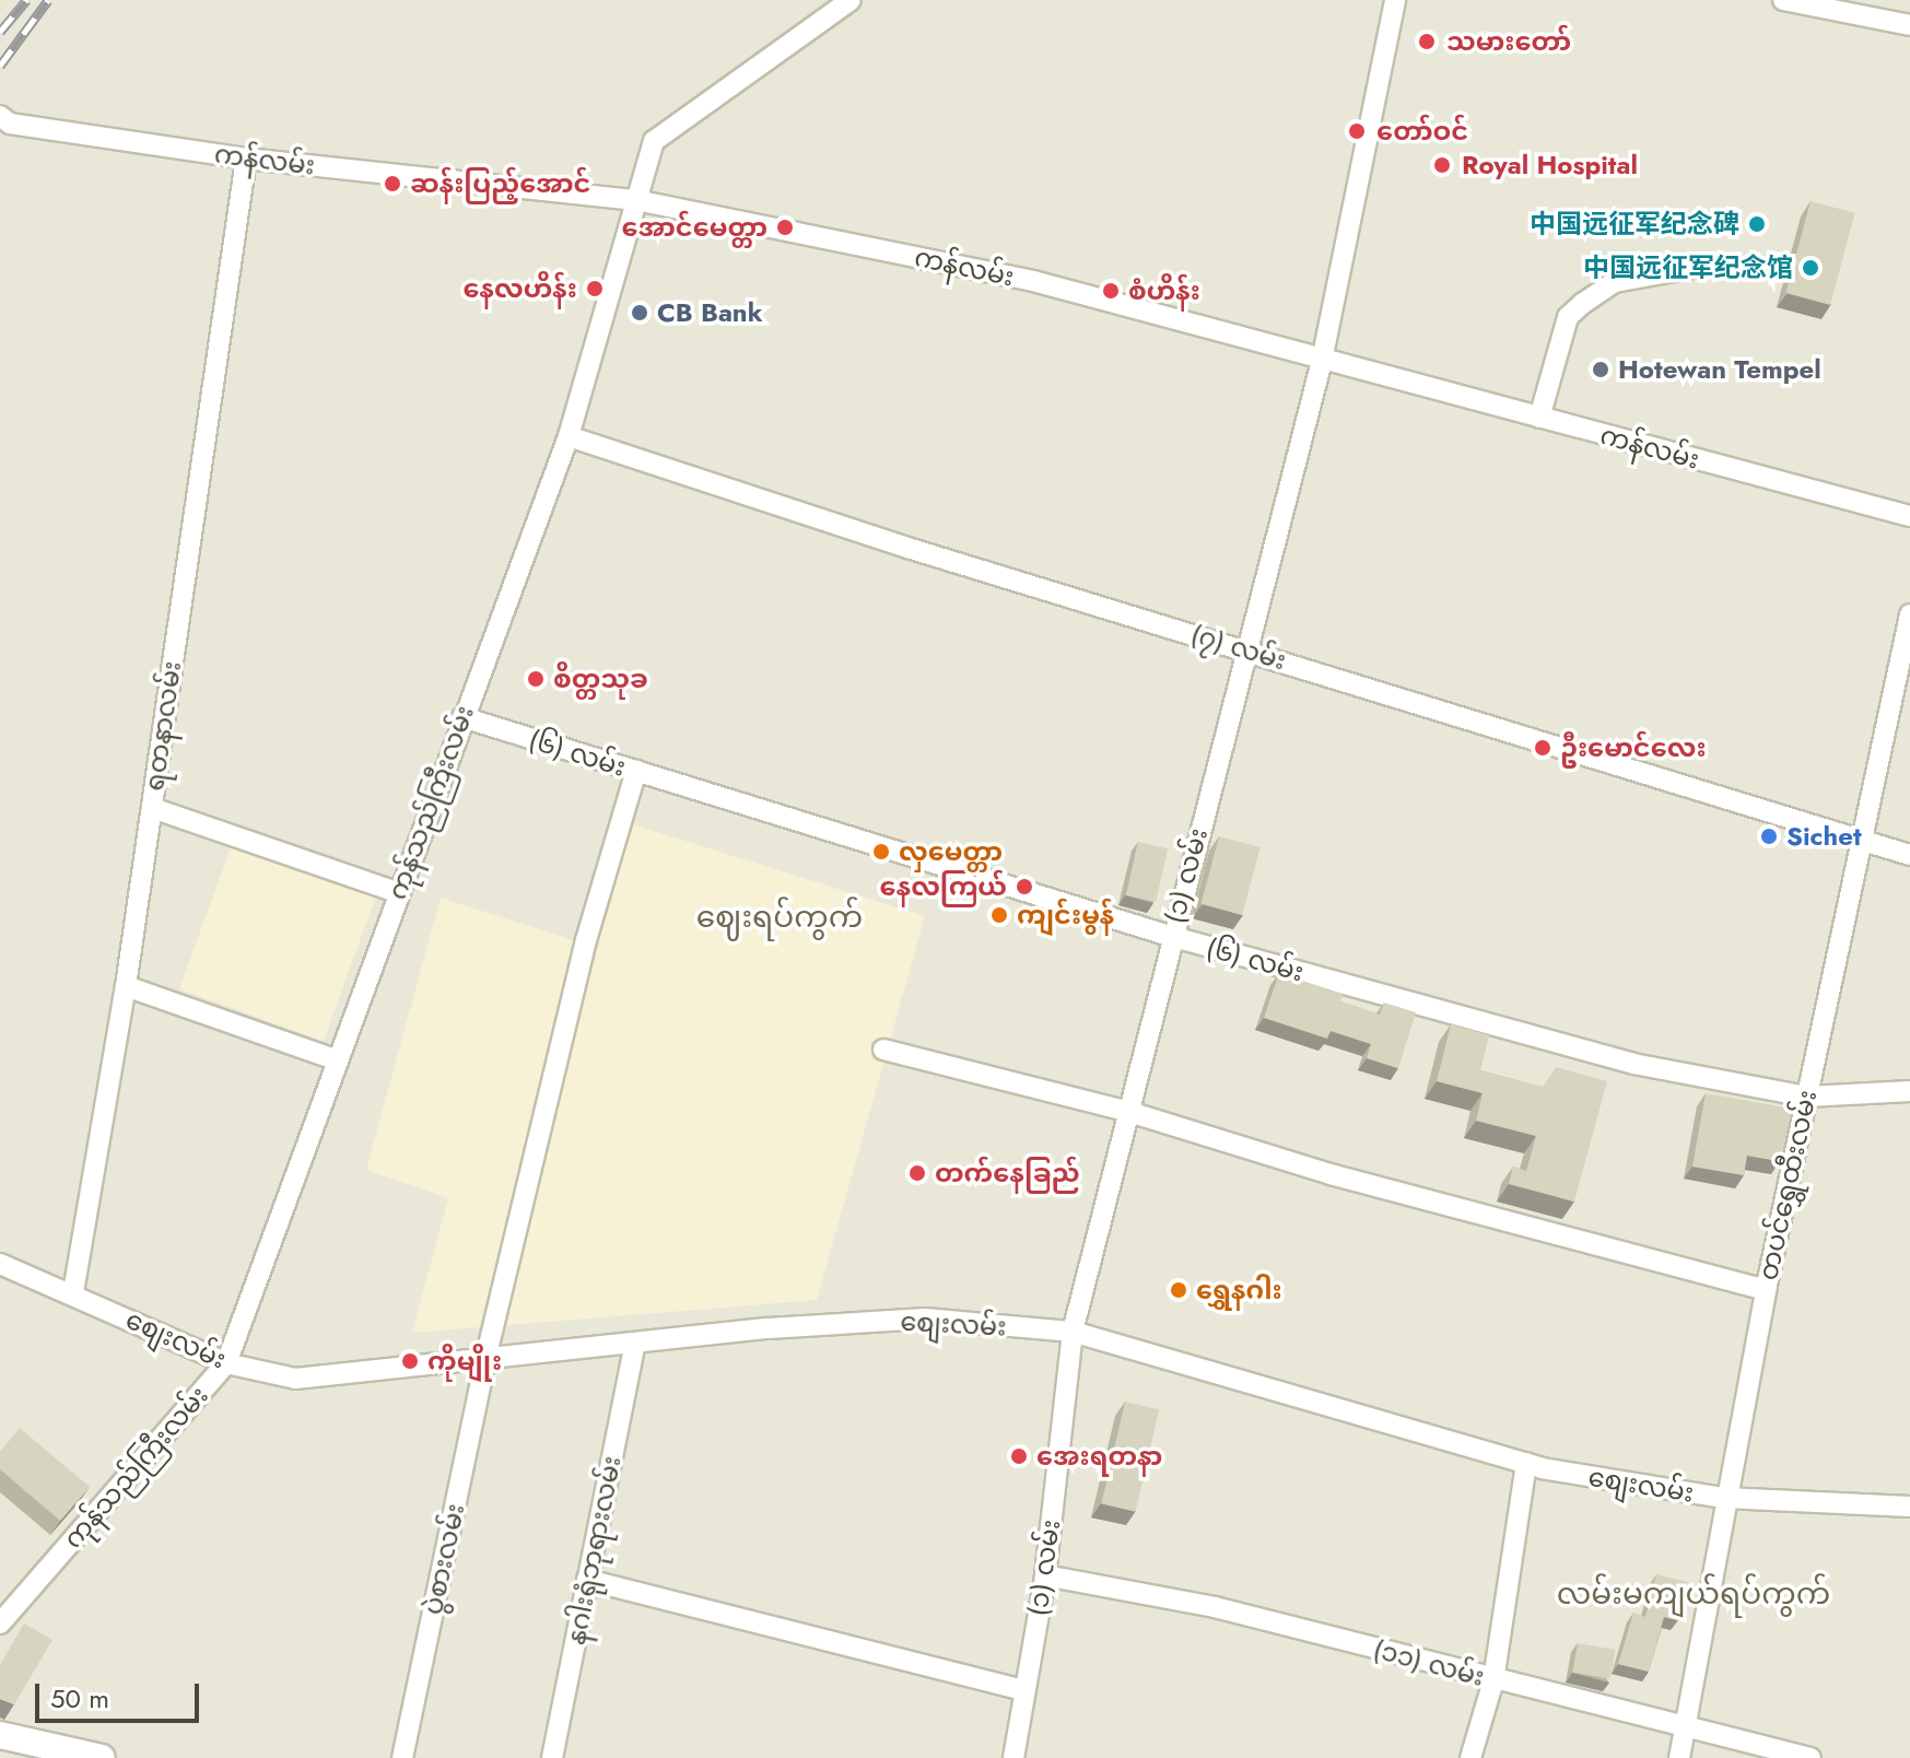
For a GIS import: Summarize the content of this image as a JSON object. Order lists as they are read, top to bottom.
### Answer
{
  "streets": {
    "street": [
      "ကန်လမ်း",
      "(၇) လမ်း",
      "ရတနာလမ်း",
      "(၆) လမ်း",
      "ကုန်သည်ကြီးလမ်း",
      "(၁) လမ်း",
      "တပင်ရွှေထီးလမ်း",
      "စျေးလမ်း",
      "နဂါးရုံဘုရားလမ်း",
      "ပွဲစားလမ်း",
      "(၁၁) လမ်း"
    ]
  },
  "crossings": [
    ["ကန်လမ်း", "ရတနာလမ်း"],
    ["ကန်လမ်း", "ကုန်သည်ကြီးလမ်း"],
    ["ကန်လမ်း", "(၁) လမ်း"],
    ["(၇) လမ်း", "ကုန်သည်ကြီးလမ်း"],
    ["(၇) လမ်း", "(၁) လမ်း"],
    ["(၇) လမ်း", "တပင်ရွှေထီးလမ်း"],
    ["ရတနာလမ်း", "စျေးလမ်း"],
    ["(၆) လမ်း", "ကုန်သည်ကြီးလမ်း"],
    ["(၆) လမ်း", "(၁) လမ်း"],
    ["(၆) လမ်း", "တပင်ရွှေထီးလမ်း"],
    ["(၆) လမ်း", "ပွဲစားလမ်း"],
    ["ကုန်သည်ကြီးလမ်း", "စျေးလမ်း"],
    ["(၁) လမ်း", "စျေးလမ်း"],
    ["(၁) လမ်း", "(၁၁) လမ်း"],
    ["တပင်ရွှေထီးလမ်း", "စျေးလမ်း"],
    ["တပင်ရွှေထီးလမ်း", "(၁၁) လမ်း"],
    ["စျေးလမ်း", "နဂါးရုံဘုရားလမ်း"],
    ["စျေးလမ်း", "ပွဲစားလမ်း"]
  ],
  "districts": ["ဈေးရပ်ကွက်", "လမ်းမကျယ်ရပ်ကွက်"],
  "places": [
    "သမားတော်",
    "တော်ဝင်",
    "Royal Hospital",
    "ဆန်းပြည့်အောင်",
    "中国远征军纪念碑",
    "အောင်မေတ္တာ",
    "中国远征军纪念馆",
    "နေလဟိန်း",
    "စံဟိန်း",
    "CB Bank",
    "Hotewan Tempel",
    "စိတ္တသုခ",
    "ဦးမောင်လေး",
    "Sichet",
    "လှမေတ္တာ",
    "နေလကြယ်",
    "ကျင်းမွန်",
    "တက်နေခြည်",
    "ရွှေနဂါး",
    "ကိုမျိုး",
    "အေးရတနာ"
  ],
  "scale_bar": "50 m"
}
